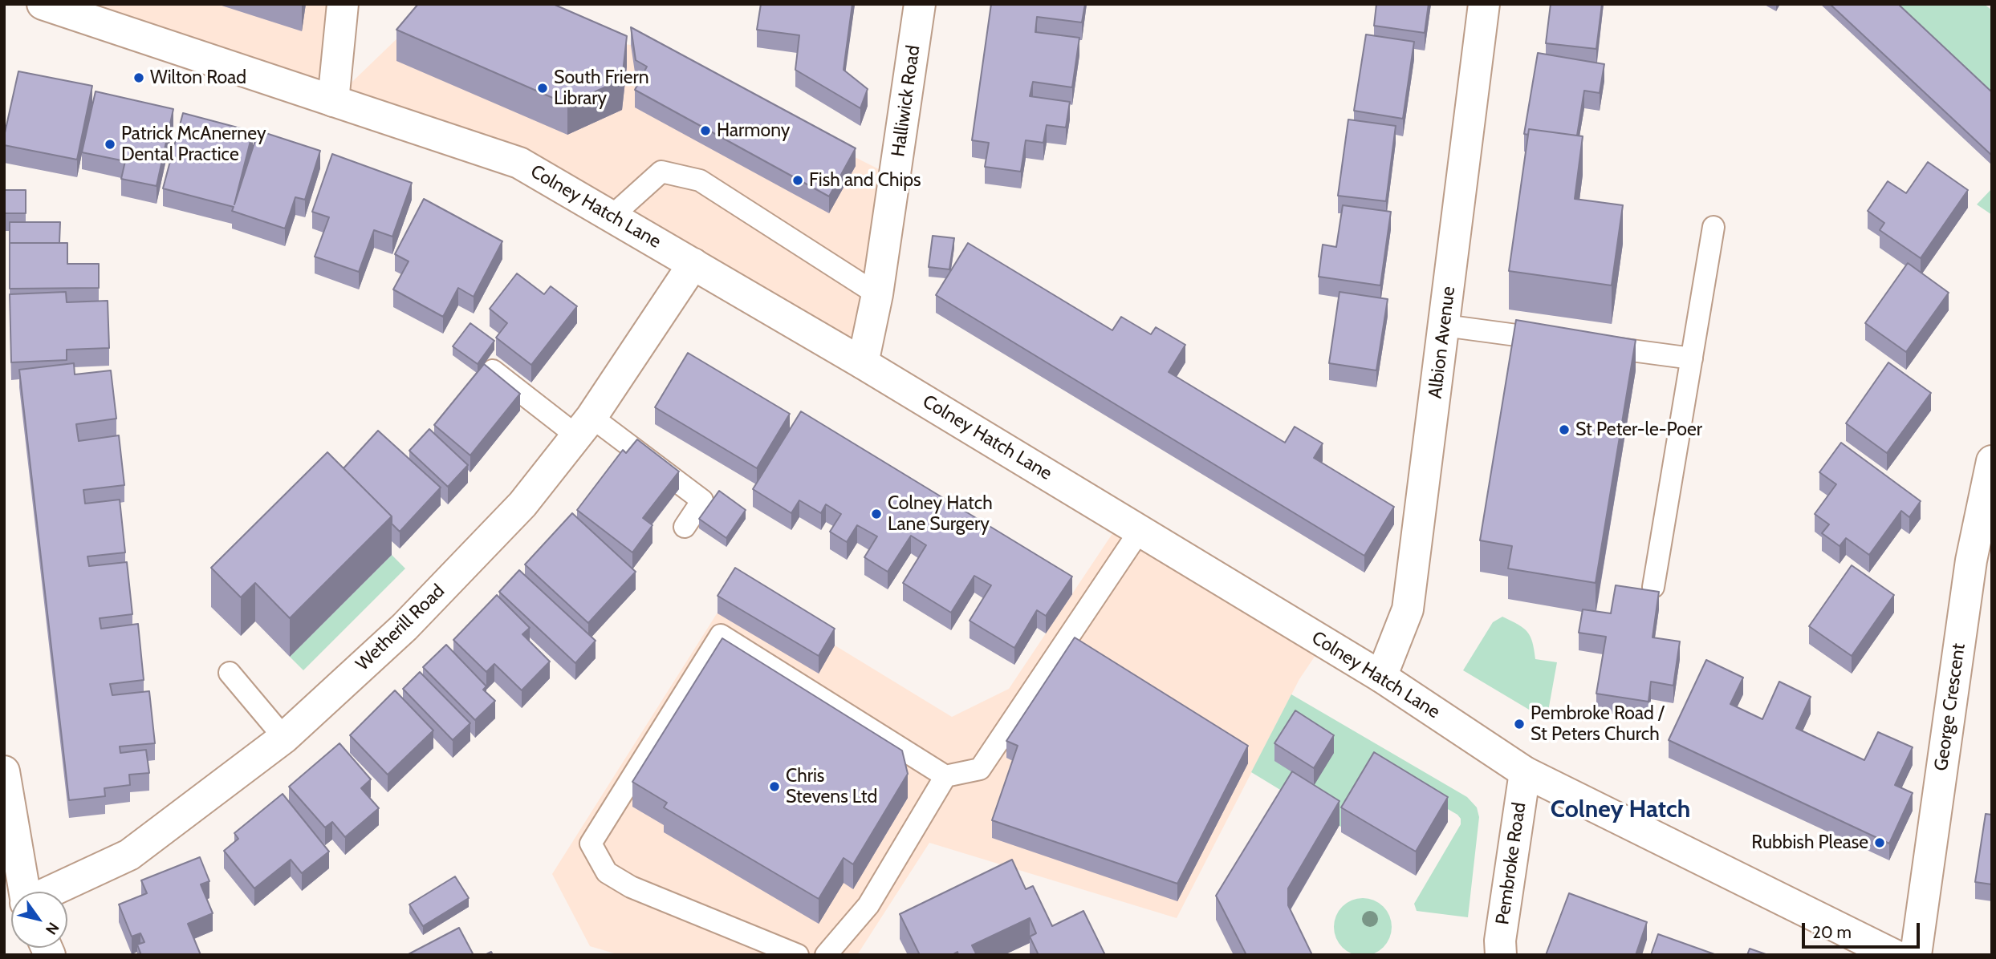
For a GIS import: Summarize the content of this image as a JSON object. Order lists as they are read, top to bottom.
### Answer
{
  "streets": {
    "street": [
      "Halliwick Road",
      "Colney Hatch Lane",
      "Albion Avenue",
      "Wetherill Road",
      "George Crescent",
      "Pembroke Road"
    ]
  },
  "crossings": [
    ["Halliwick Road", "Colney Hatch Lane"],
    ["Colney Hatch Lane", "Albion Avenue"],
    ["Colney Hatch Lane", "Wetherill Road"],
    ["Colney Hatch Lane", "Pembroke Road"]
  ],
  "districts": ["Colney Hatch"],
  "places": [
    "Wilton Road",
    "South Friern Library",
    "Harmony",
    "Patrick McAnerney Dental Practice",
    "Fish and Chips",
    "St Peter-le-Poer",
    "Colney Hatch Lane Surgery",
    "Pembroke Road / St Peters Church",
    "Chris Stevens Ltd",
    "Rubbish Please"
  ],
  "scale_bar": "20 m",
  "north": "bottom right"
}
